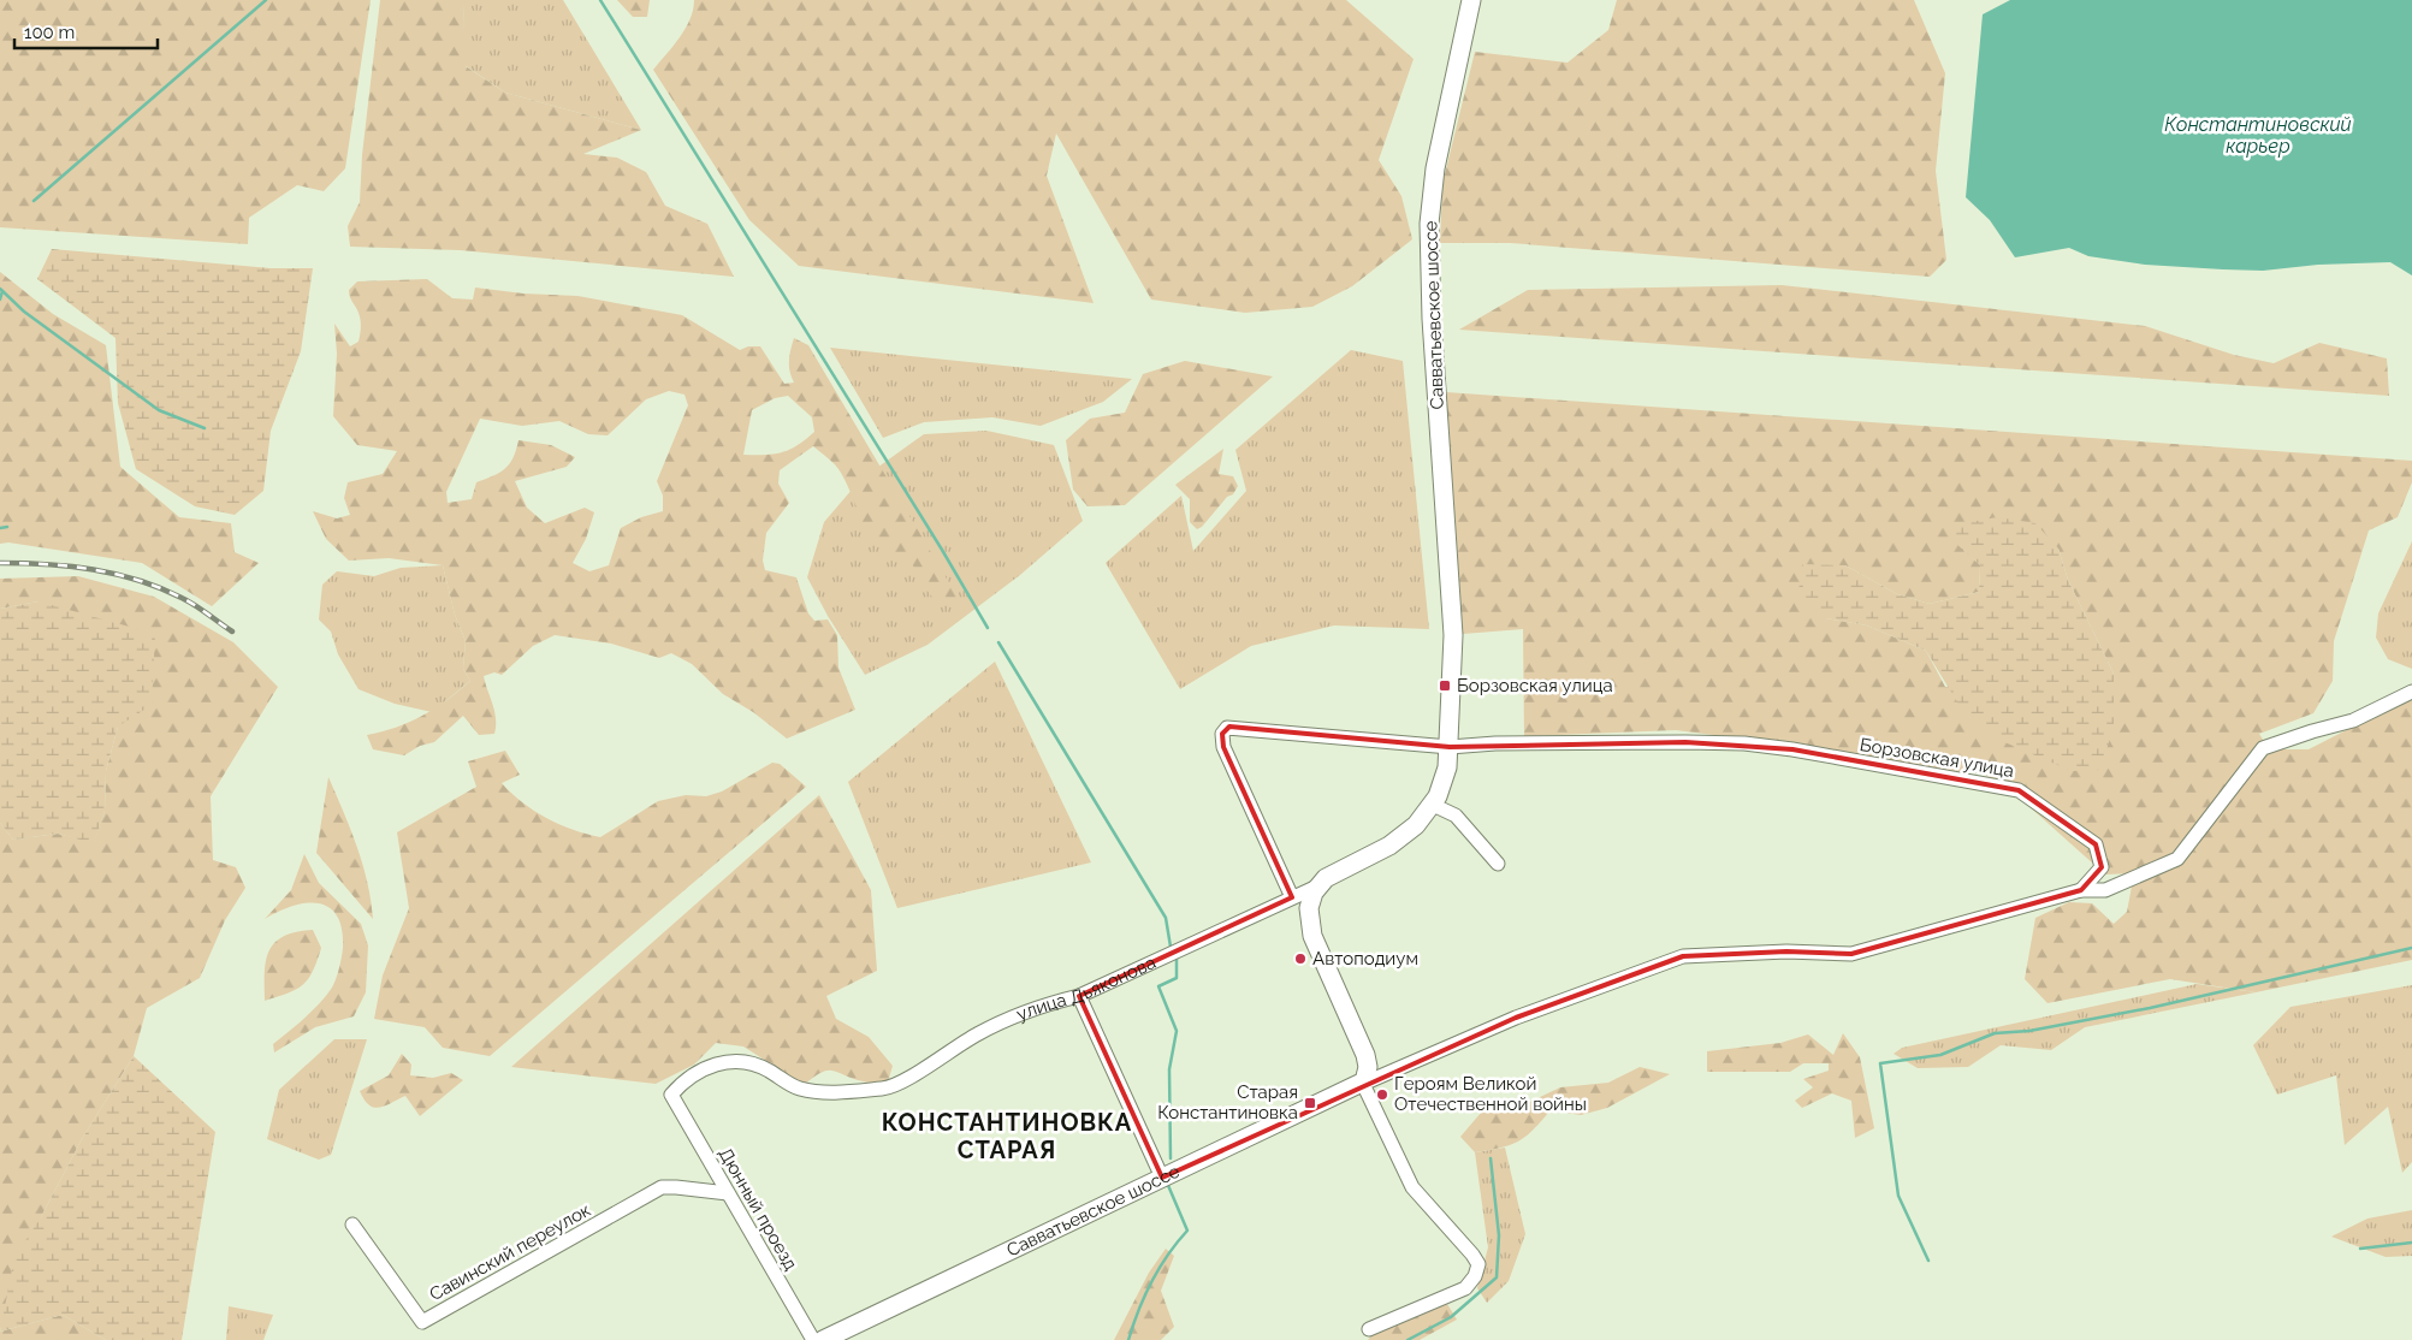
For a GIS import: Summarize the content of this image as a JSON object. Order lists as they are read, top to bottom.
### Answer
{
  "streets": {
    "main road": ["Савватьевское шоссе", "улица Дьяконова"],
    "street": ["Борзовская улица", "Дюнный проезд", "Савинский переулок"]
  },
  "crossings": [
    ["Савватьевское шоссе", "Борзовская улица"],
    ["Савватьевское шоссе", "улица Дьяконова"],
    ["Борзовская улица", "улица Дьяконова"],
    ["улица Дьяконова", "Дюнный проезд"],
    ["Дюнный проезд", "Савинский переулок"]
  ],
  "districts": ["КОНСТАНТИНОВКА СТАРАЯ"],
  "water": ["Константиновский карьер"],
  "places": {
    "transit": ["Борзовская улица", "Старая Константиновка"],
    "other": ["Автоподиум", "Героям Великой Отечественной войны"]
  },
  "scale_bar": "100 m"
}
